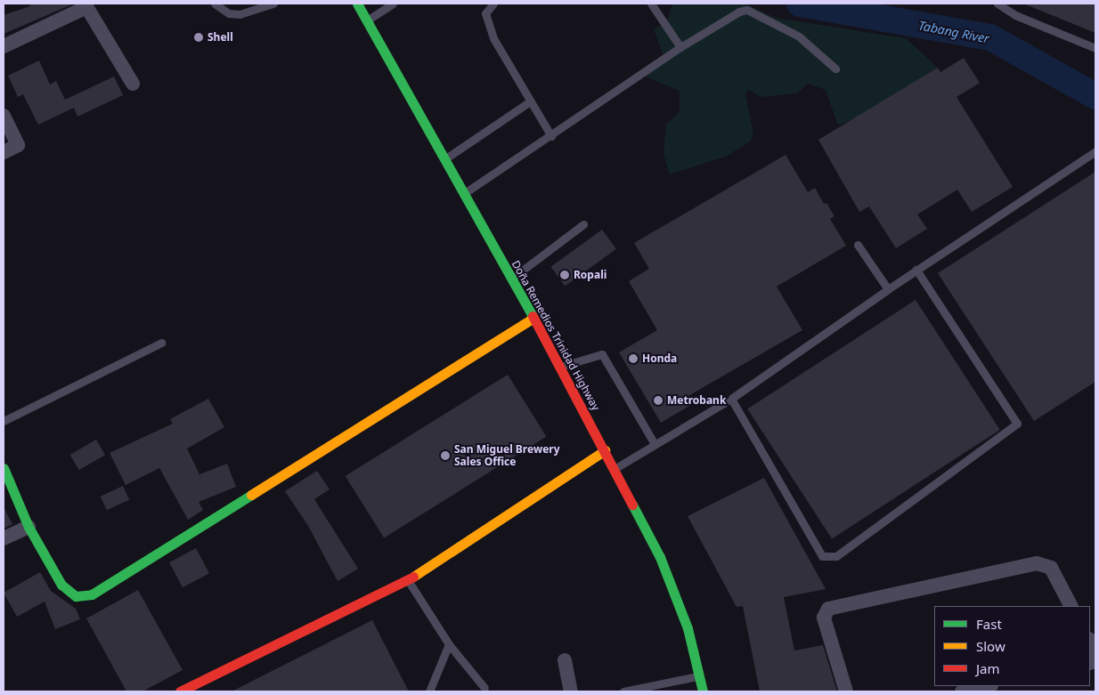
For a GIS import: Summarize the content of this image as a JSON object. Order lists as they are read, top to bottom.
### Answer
{
  "streets": {
    "main road": ["Doña Remedios Trinidad Highway"]
  },
  "water": ["Tabang River"],
  "places": [
    "Shell",
    "Ropali",
    "Honda",
    "Metrobank",
    "San Miguel Brewery Sales Office"
  ],
  "legend": ["Fast", "Slow", "Jam"]
}
